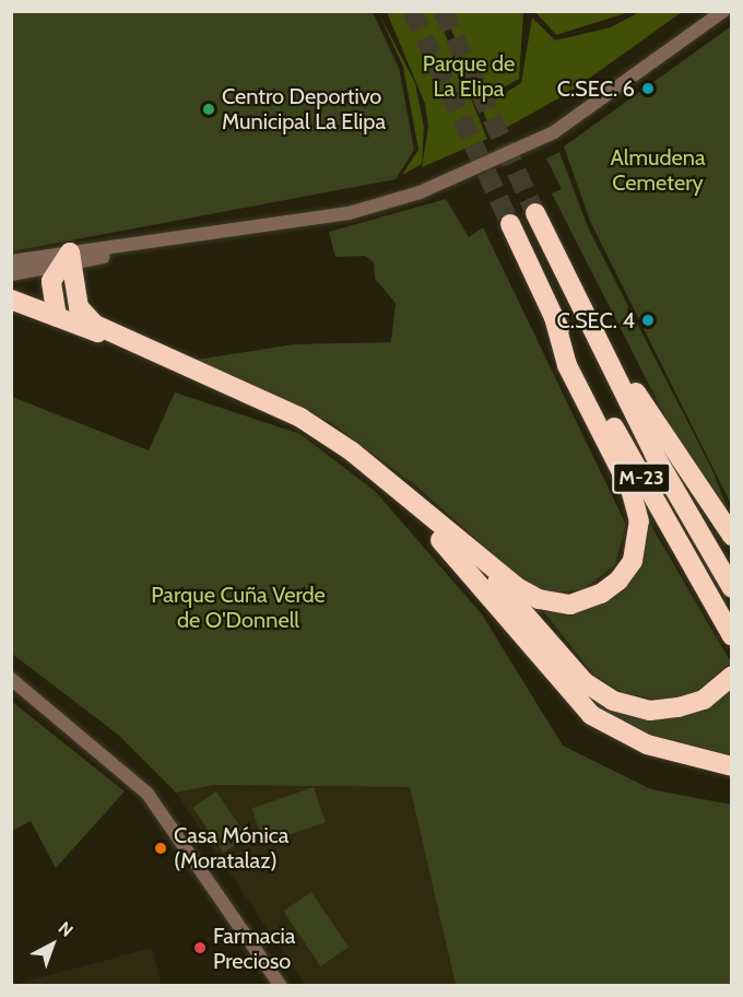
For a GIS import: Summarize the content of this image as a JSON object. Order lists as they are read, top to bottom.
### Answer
{
  "streets": {
    "highway": ["M-23"]
  },
  "parks": ["Parque de La Elipa", "Almudena Cemetery", "Parque Cuña Verde de O'Donnell"],
  "places": [
    "C.SEC. 6",
    "Centro Deportivo Municipal La Elipa",
    "C.SEC. 4",
    "Casa Mónica (Moratalaz)",
    "Farmacia Precioso"
  ],
  "north": "top right"
}
